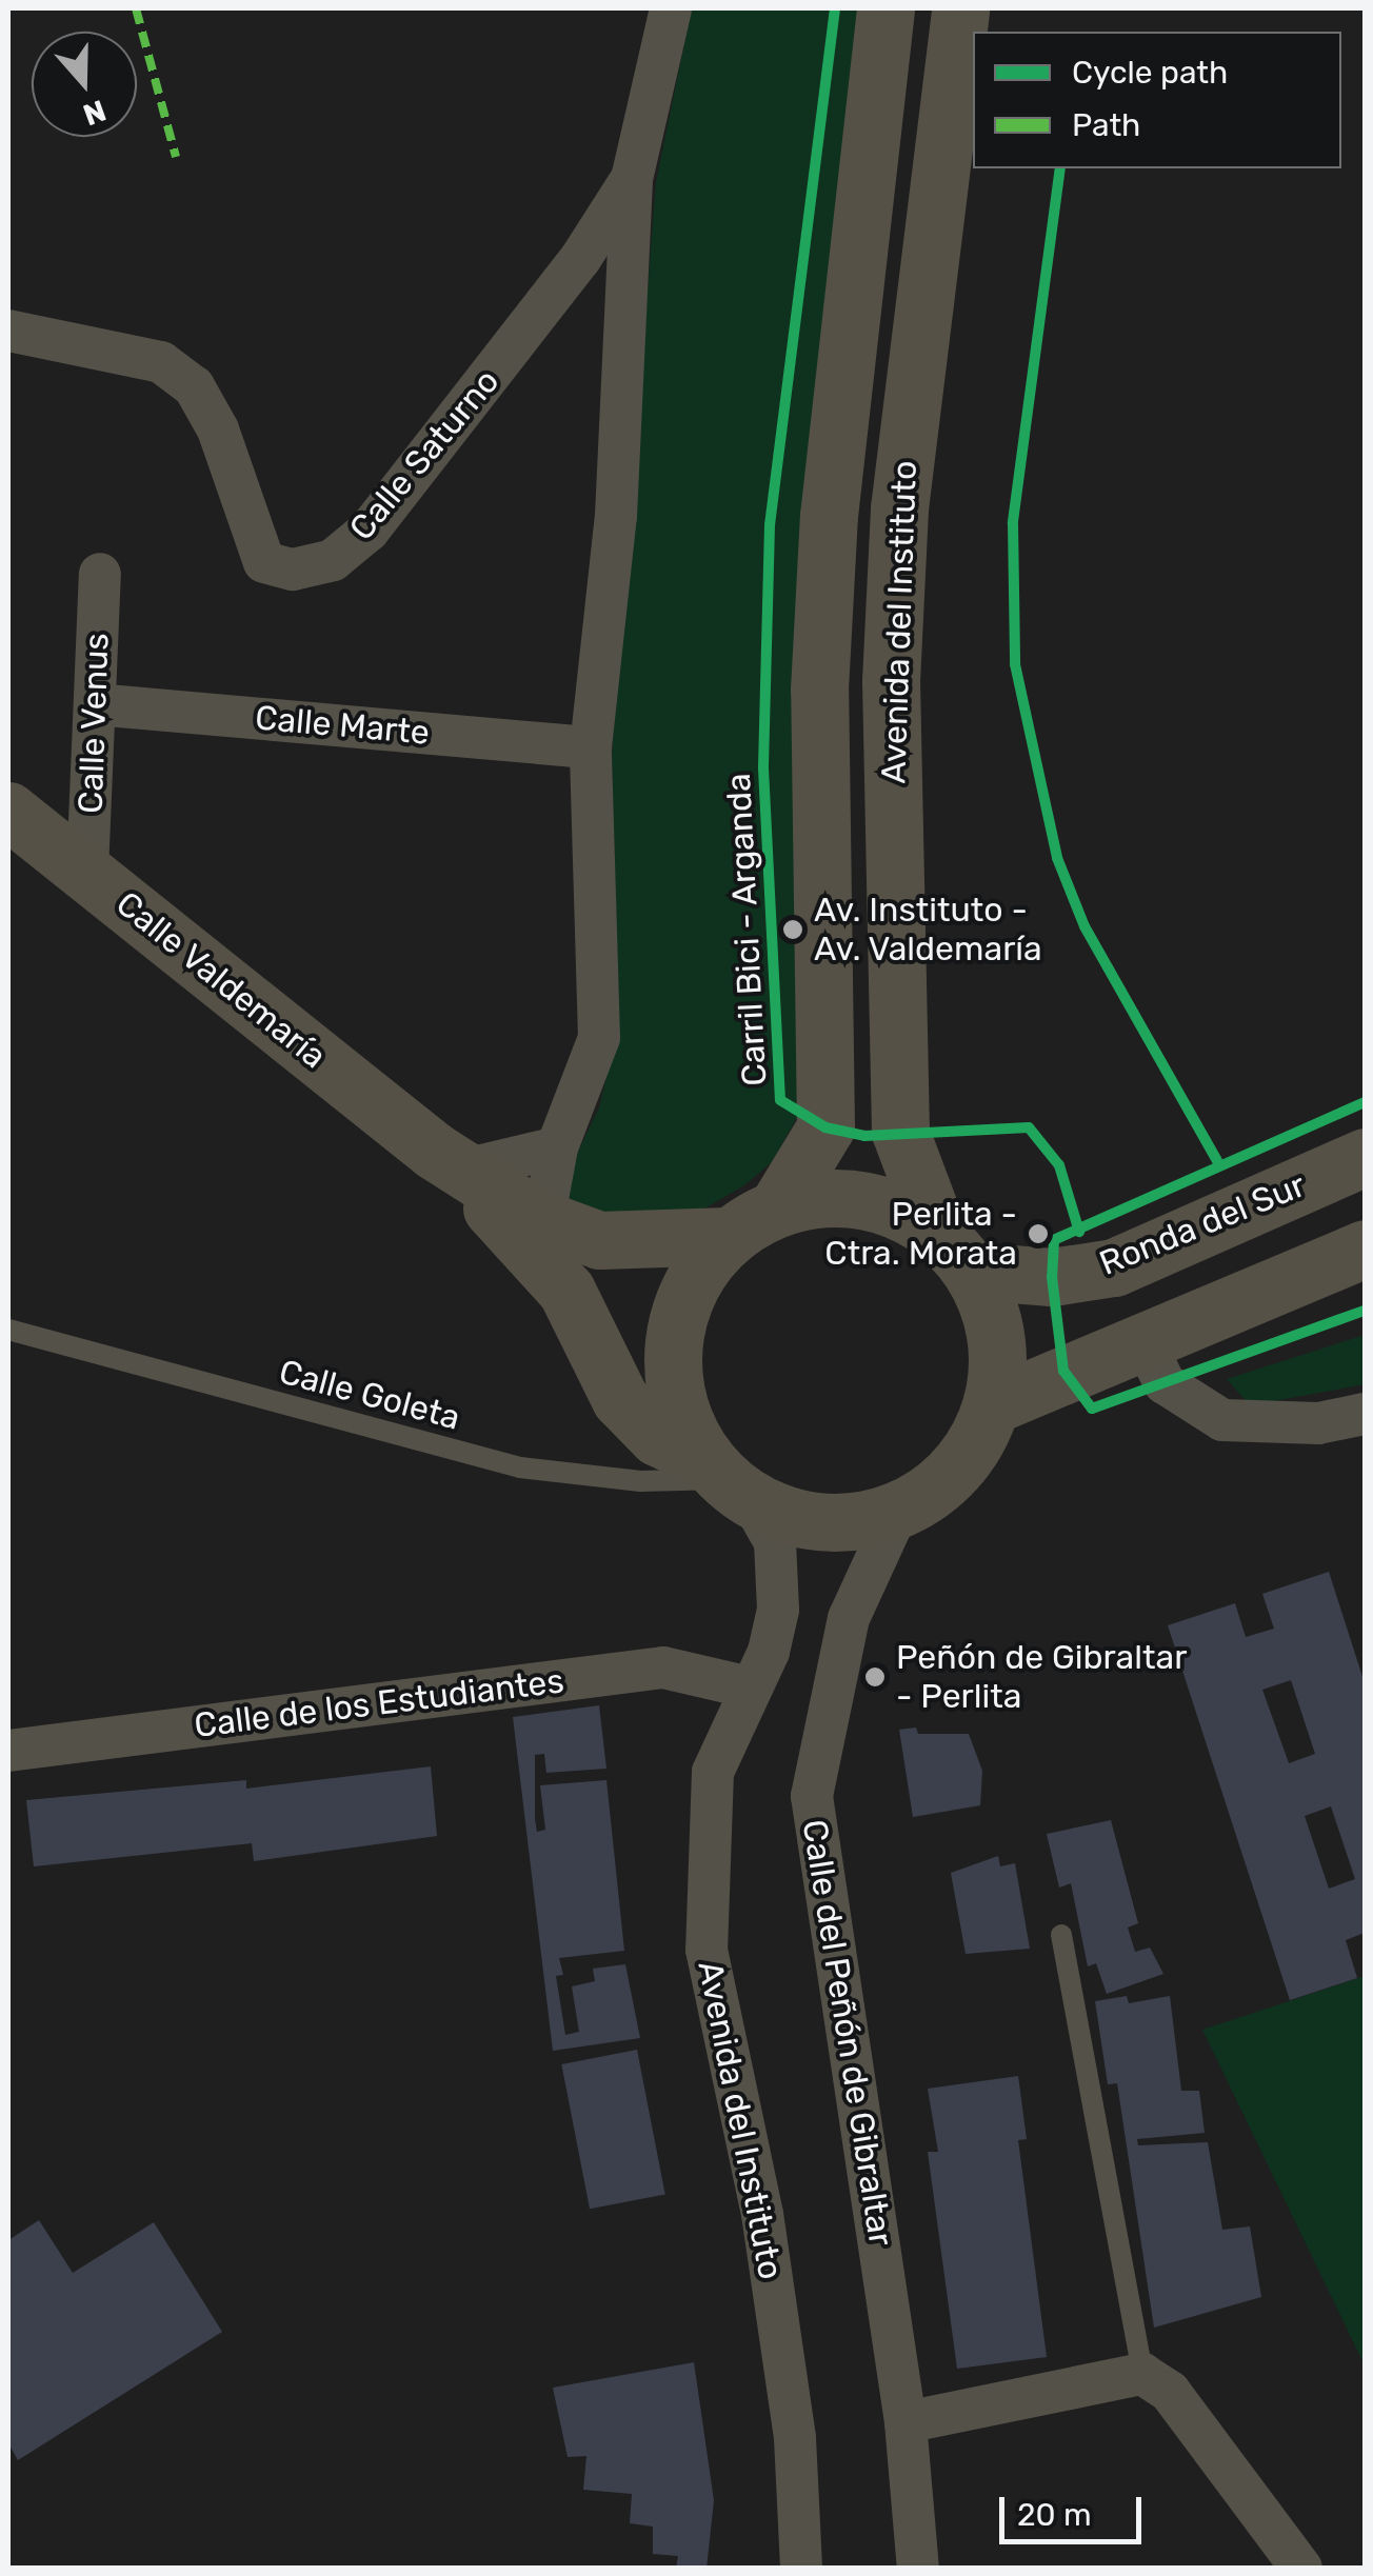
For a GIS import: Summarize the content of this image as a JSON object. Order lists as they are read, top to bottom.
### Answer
{
  "streets": {
    "main road": ["Avenida del Instituto", "Calle Valdemaría", "Ronda del Sur"],
    "street": [
      "Calle Saturno",
      "Calle Venus",
      "Calle Marte",
      "Calle de los Estudiantes",
      "Calle del Peñón de Gibraltar"
    ],
    "lane": ["Calle Goleta"],
    "cycle path": ["Carril Bici - Arganda"]
  },
  "crossings": [
    ["Avenida del Instituto", "Calle Valdemaría"],
    ["Avenida del Instituto", "Ronda del Sur"],
    ["Avenida del Instituto", "Calle Goleta"],
    ["Avenida del Instituto", "Calle de los Estudiantes"],
    ["Avenida del Instituto", "Calle del Peñón de Gibraltar"],
    ["Calle Venus", "Calle Marte"],
    ["Calle Venus", "Calle Valdemaría"],
    ["Calle Valdemaría", "Ronda del Sur"],
    ["Calle Valdemaría", "Calle Goleta"],
    ["Calle Valdemaría", "Calle del Peñón de Gibraltar"],
    ["Ronda del Sur", "Calle Goleta"],
    ["Ronda del Sur", "Calle del Peñón de Gibraltar"],
    ["Calle Goleta", "Calle del Peñón de Gibraltar"]
  ],
  "places": ["Av. Instituto - Av. Valdemaría", "Perlita - Ctra. Morata", "Peñón de Gibraltar - Perlita"],
  "legend": ["Cycle path", "Path"],
  "scale_bar": "20 m",
  "north": "bottom"
}
